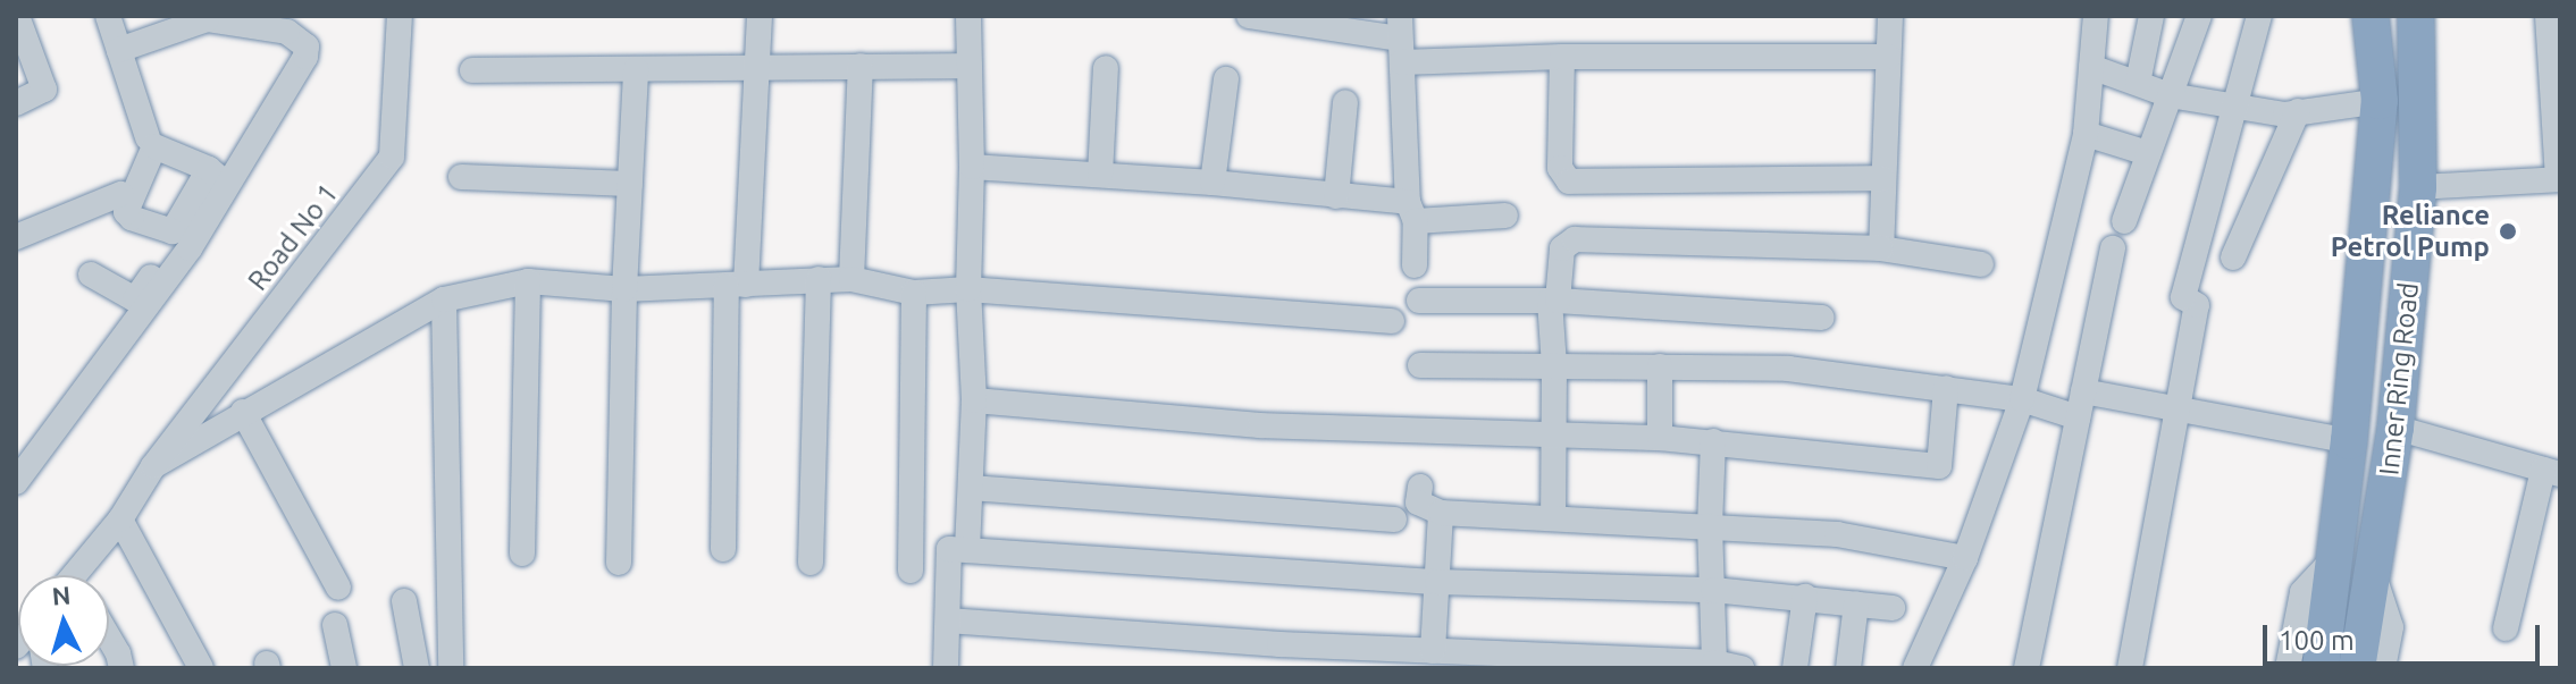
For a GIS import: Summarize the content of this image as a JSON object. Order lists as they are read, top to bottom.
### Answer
{
  "streets": {
    "highway": ["Inner Ring Road"],
    "street": ["Road No 1"]
  },
  "places": ["Reliance Petrol Pump"],
  "scale_bar": "100 m",
  "north": "top"
}
